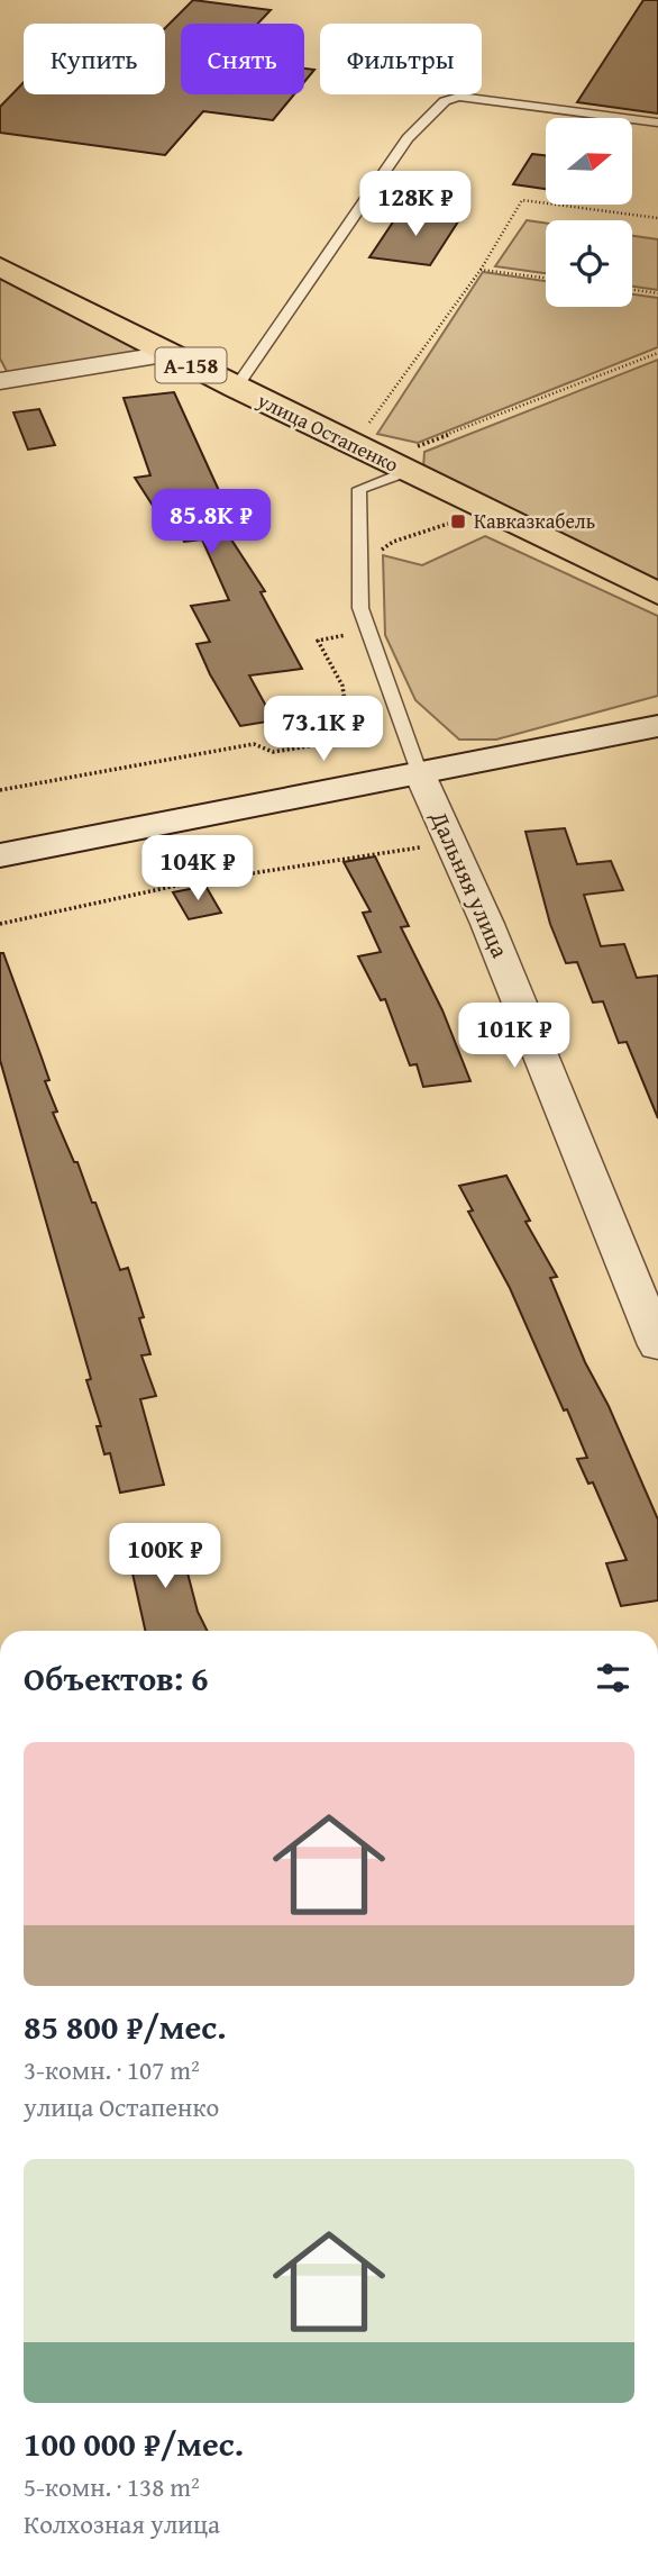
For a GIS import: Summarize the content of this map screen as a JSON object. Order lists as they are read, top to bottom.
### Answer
{
  "streets": {
    "main road": ["А-158", "улица Остапенко"],
    "street": ["Дальняя улица"]
  },
  "places": {
    "transit": ["Кавказкабель"]
  },
  "north": "right",
  "page": {
    "chip": ["Купить", "Снять", "Фильтры"],
    "price": [
      "128K ₽",
      "85.8K ₽",
      "73.1K ₽",
      "104K ₽",
      "101K ₽",
      "100K ₽"
    ],
    "heading": "Объектов: 6",
    "list": [
      {
        "name": "85 800 ₽/мес.",
        "note": "3-комн. · 107 m² · улица Остапенко"
      },
      {
        "name": "100 000 ₽/мес.",
        "note": "5-комн. · 138 m² · Колхозная улица"
      }
    ]
  }
}
